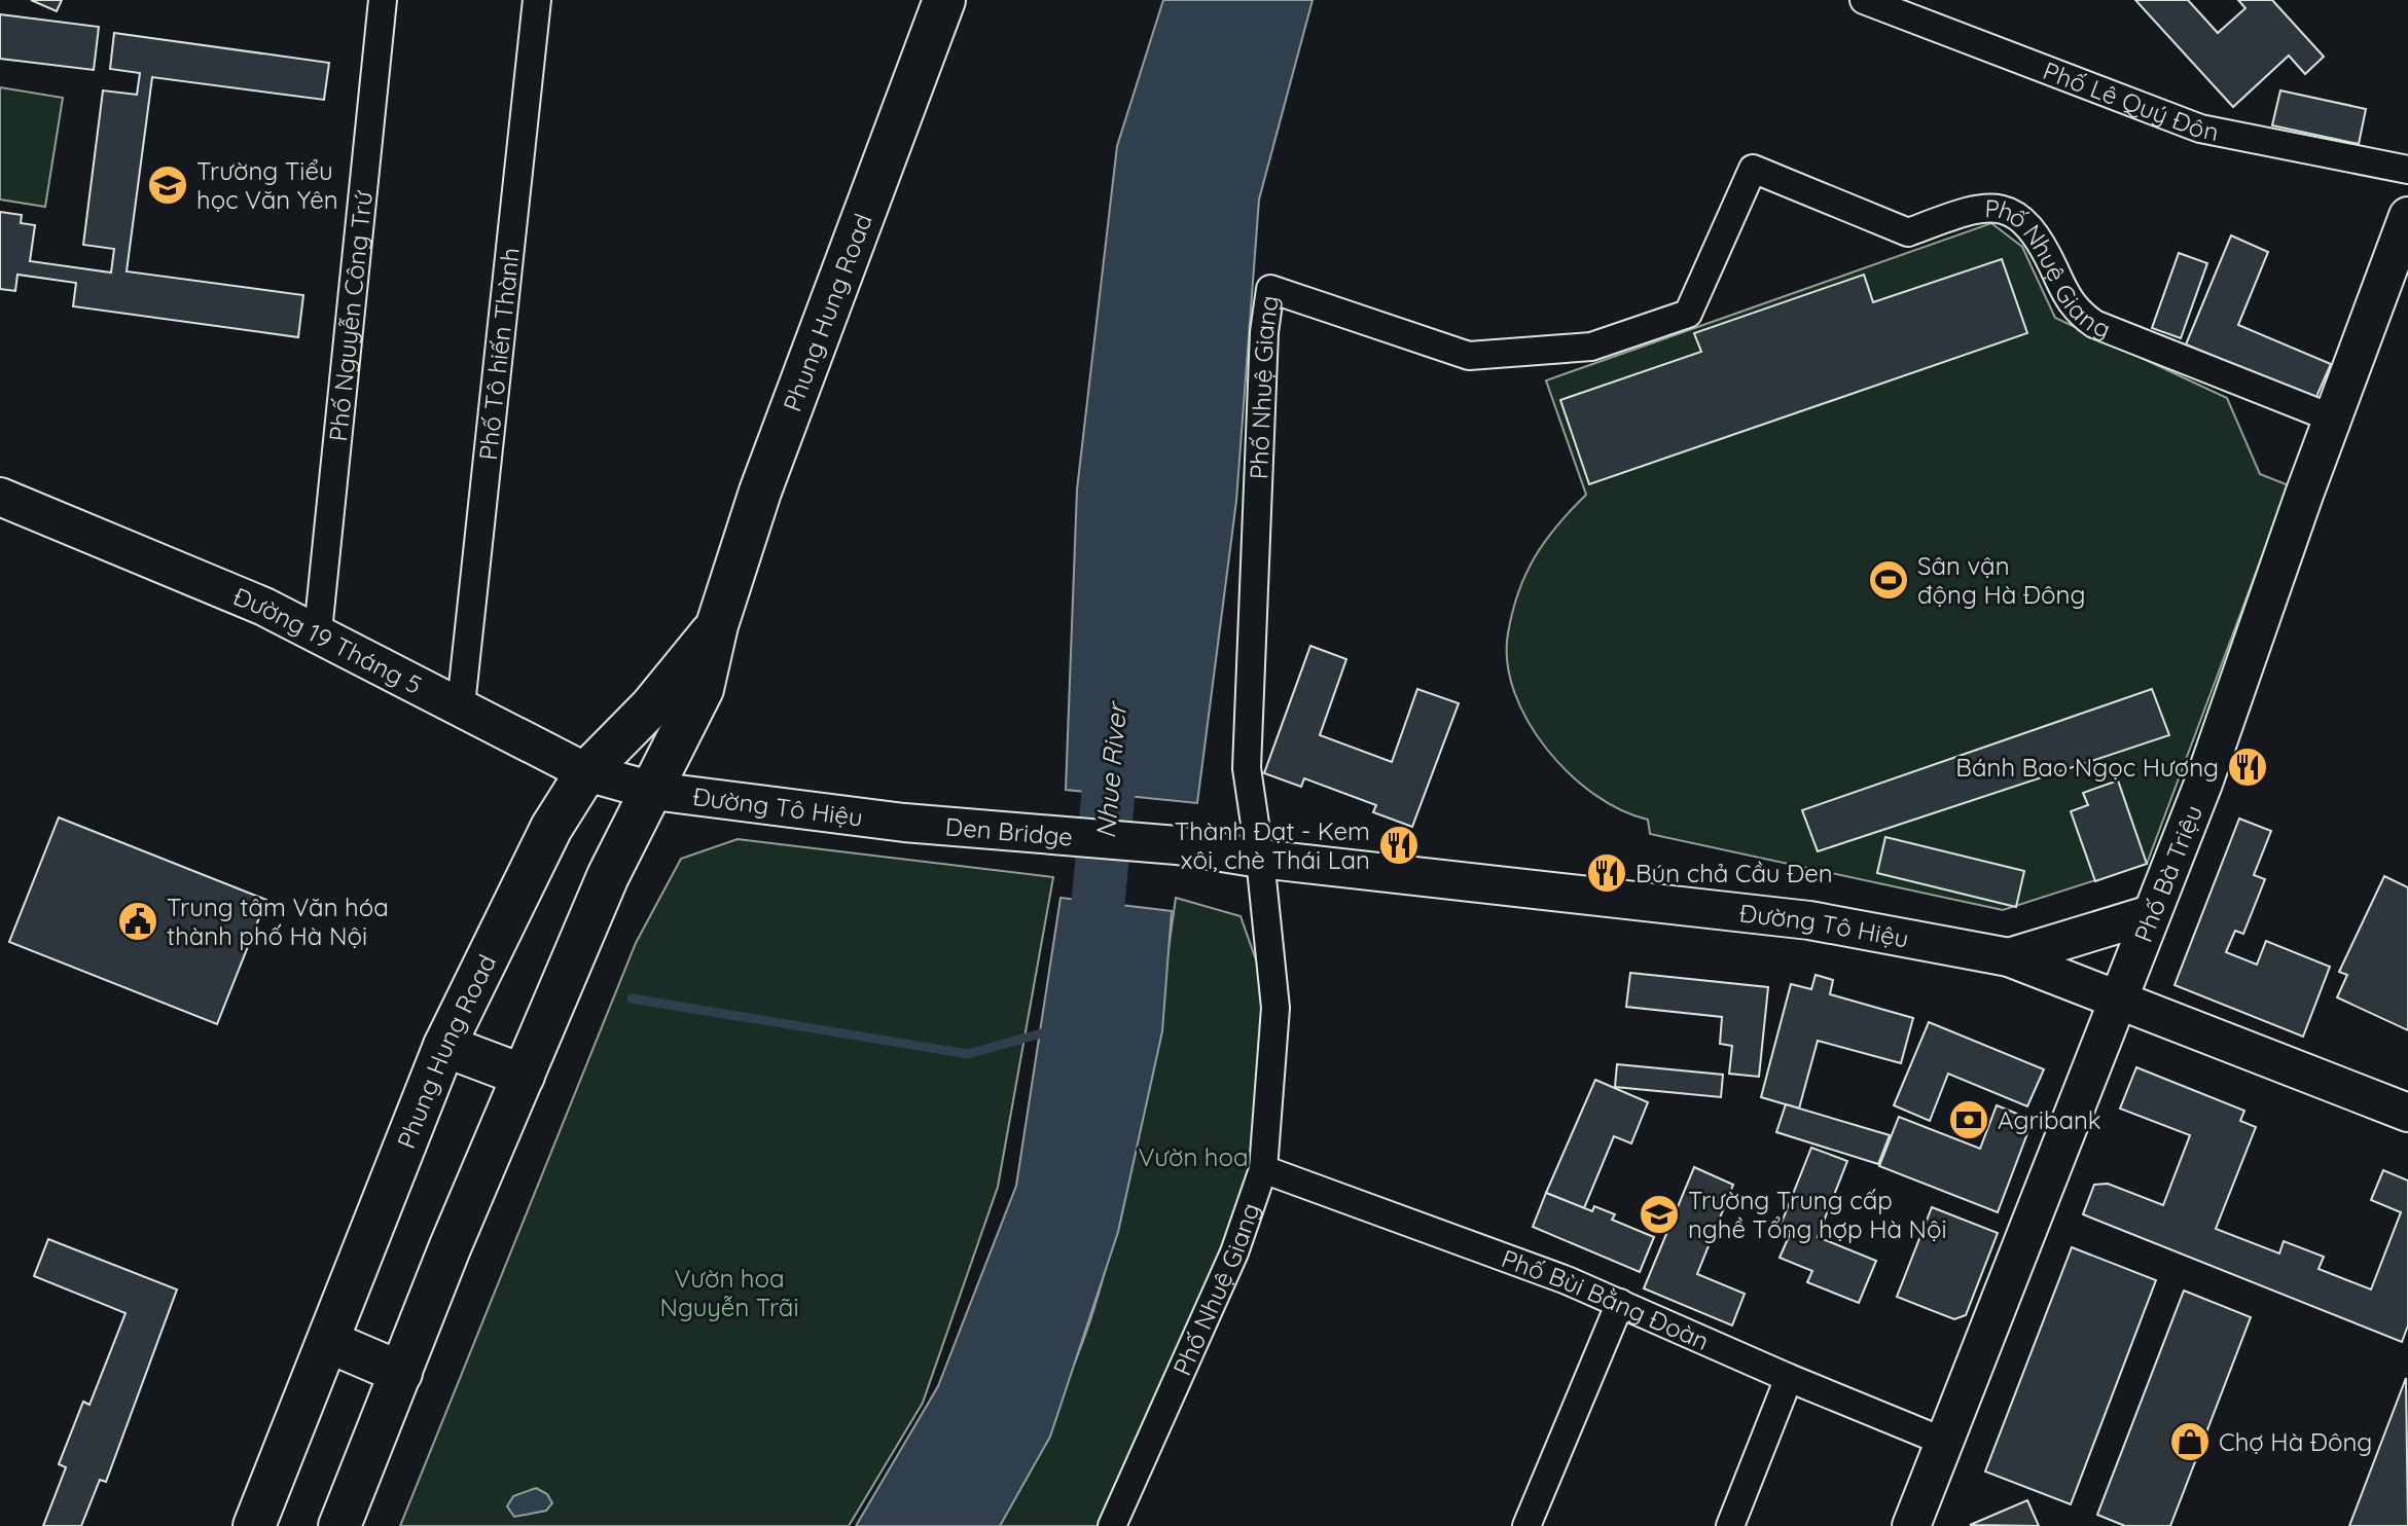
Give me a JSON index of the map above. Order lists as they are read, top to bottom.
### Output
{
  "streets": {
    "main road": ["Phung Hung Road"],
    "street": [
      "Phố Lê Quý Đôn",
      "Phố Nhuệ Giang",
      "Phố Nguyễn Công Trứ",
      "Phố Tô hiến Thành",
      "Đường 19 Tháng 5",
      "Đường Tô Hiệu",
      "Den Bridge",
      "Phố Bà Triệu",
      "Phố Bùi Bằng Đoàn"
    ]
  },
  "crossings": [
    ["Phố Nhuệ Giang", "Đường Tô Hiệu"],
    ["Phố Nhuệ Giang", "Phố Bà Triệu"],
    ["Phố Nhuệ Giang", "Phố Bùi Bằng Đoàn"],
    ["Phung Hung Road", "Đường 19 Tháng 5"],
    ["Phung Hung Road", "Đường Tô Hiệu"],
    ["Phố Nguyễn Công Trứ", "Đường 19 Tháng 5"],
    ["Phố Tô hiến Thành", "Đường 19 Tháng 5"],
    ["Đường 19 Tháng 5", "Đường Tô Hiệu"],
    ["Đường Tô Hiệu", "Den Bridge"],
    ["Đường Tô Hiệu", "Phố Bà Triệu"],
    ["Phố Bà Triệu", "Phố Bùi Bằng Đoàn"]
  ],
  "water": ["Nhue River"],
  "parks": ["Vườn hoa", "Vườn hoa Nguyễn Trãi"],
  "places": {
    "school or university": ["Trường Tiểu học Văn Yên", "Trường Trung cấp nghề Tổng hợp Hà Nội"],
    "sports": ["Sân vận động Hà Đông"],
    "restaurant": ["Bánh Bao Ngọc Hương", "Thành Đạt - Kem xôi, chè Thái Lan", "Bún chả Cầu Đen"],
    "public building": ["Trung tâm Văn hóa thành phố Hà Nội"],
    "bank": ["Agribank"],
    "shop": ["Chợ Hà Đông"]
  }
}
